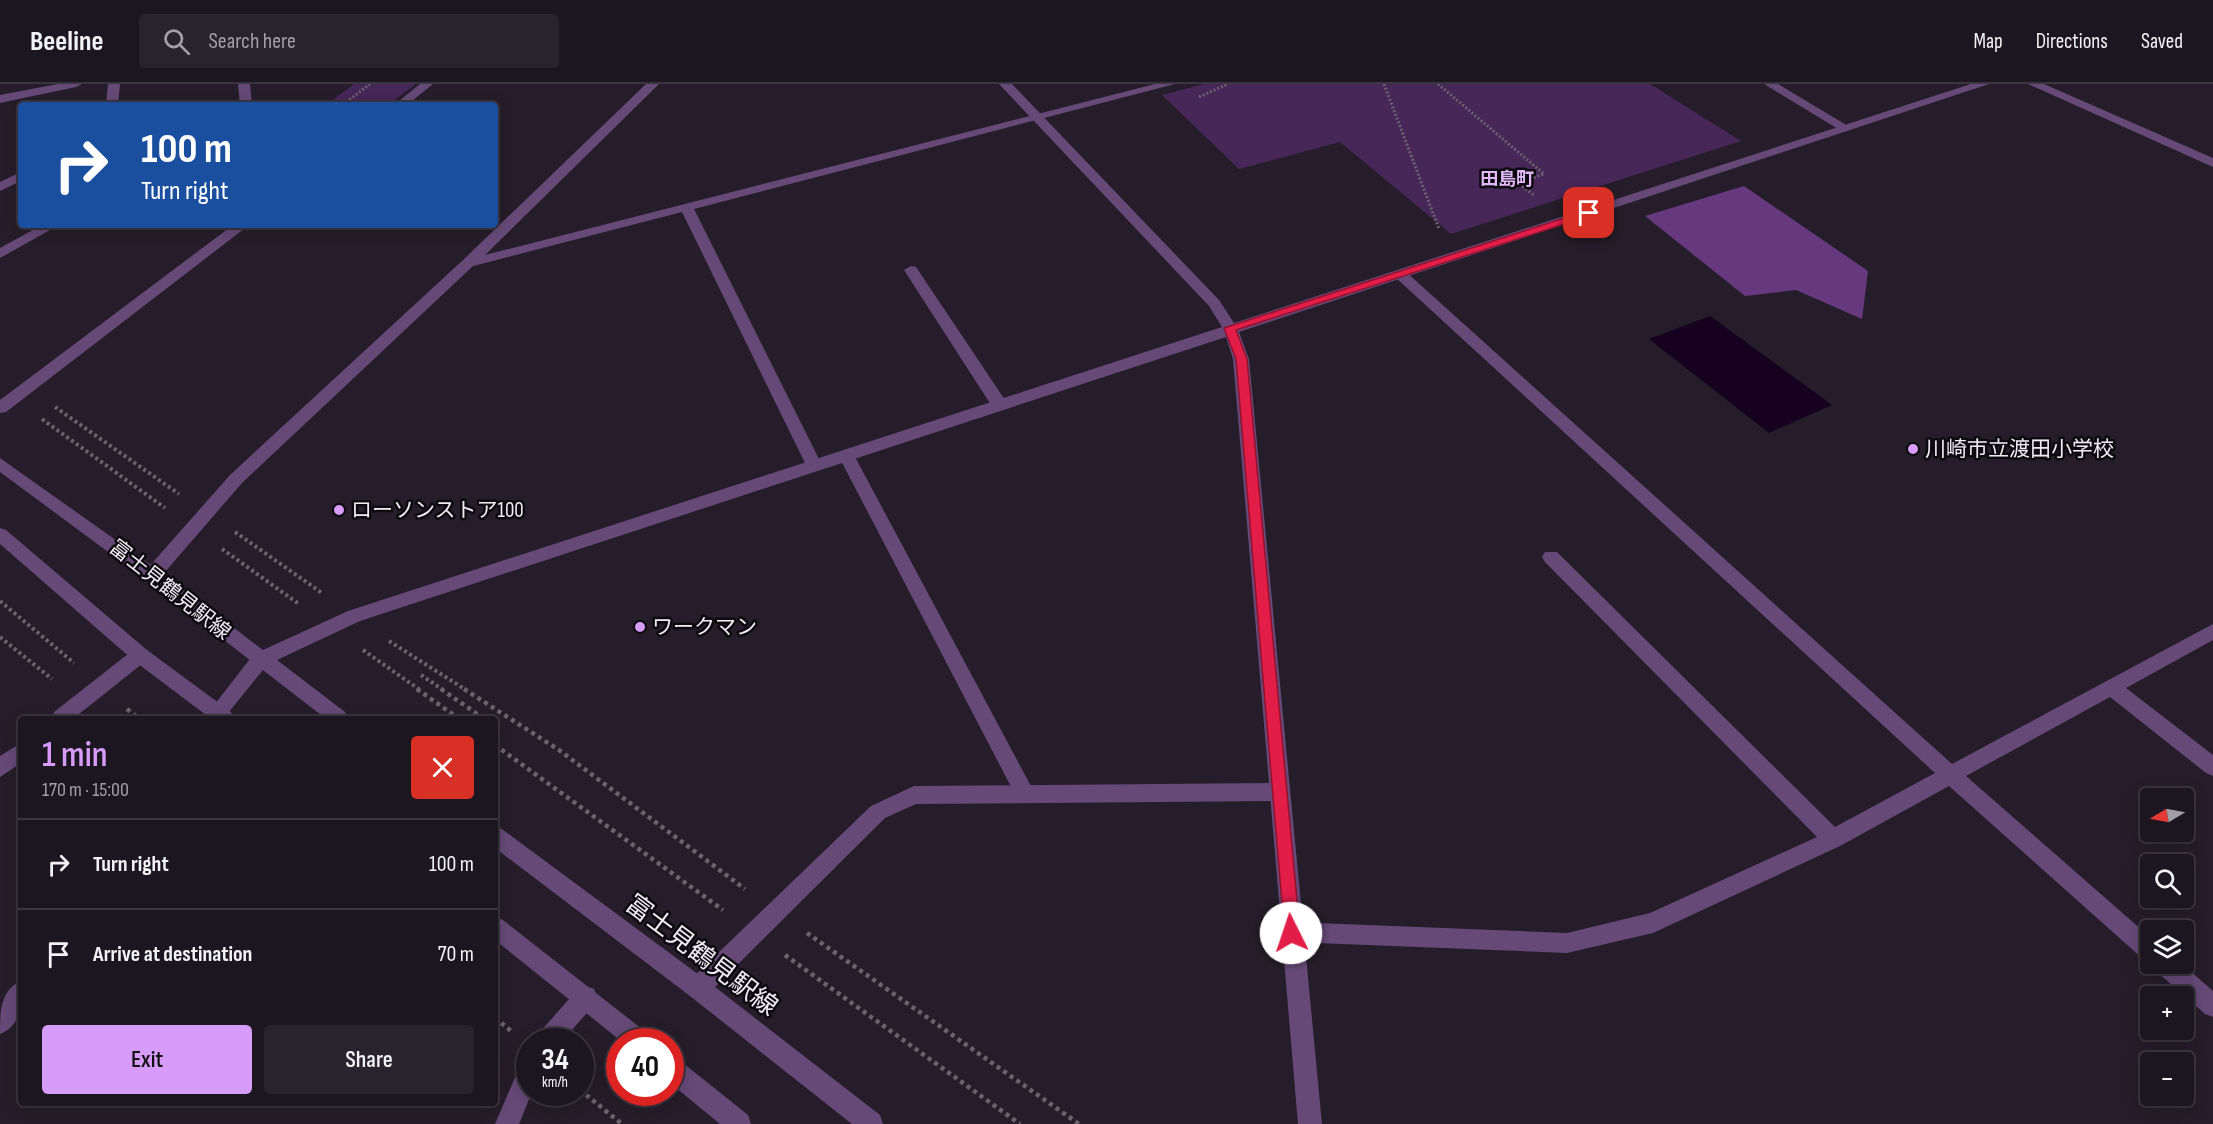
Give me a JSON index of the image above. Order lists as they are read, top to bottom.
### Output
{
  "streets": {
    "street": ["富士見鶴見駅線"]
  },
  "districts": ["田島町"],
  "places": ["川崎市立渡田小学校", "ローソンストア100", "ワークマン"],
  "north": "left",
  "page": {
    "header": "Beeline",
    "search": "Search here",
    "nav": ["Map", "Directions", "Saved"],
    "turn": ["100 m", "Turn right"],
    "heading": ["1 min", "170 m · 15:00"],
    "map_buttons": ["+", "−"],
    "list": [
      {
        "name": "Turn right",
        "value": "100 m"
      },
      {
        "name": "Arrive at destination",
        "value": "70 m"
      }
    ],
    "buttons": ["Exit", "Share"],
    "speed": "34 km/h",
    "limit": "40"
  }
}
